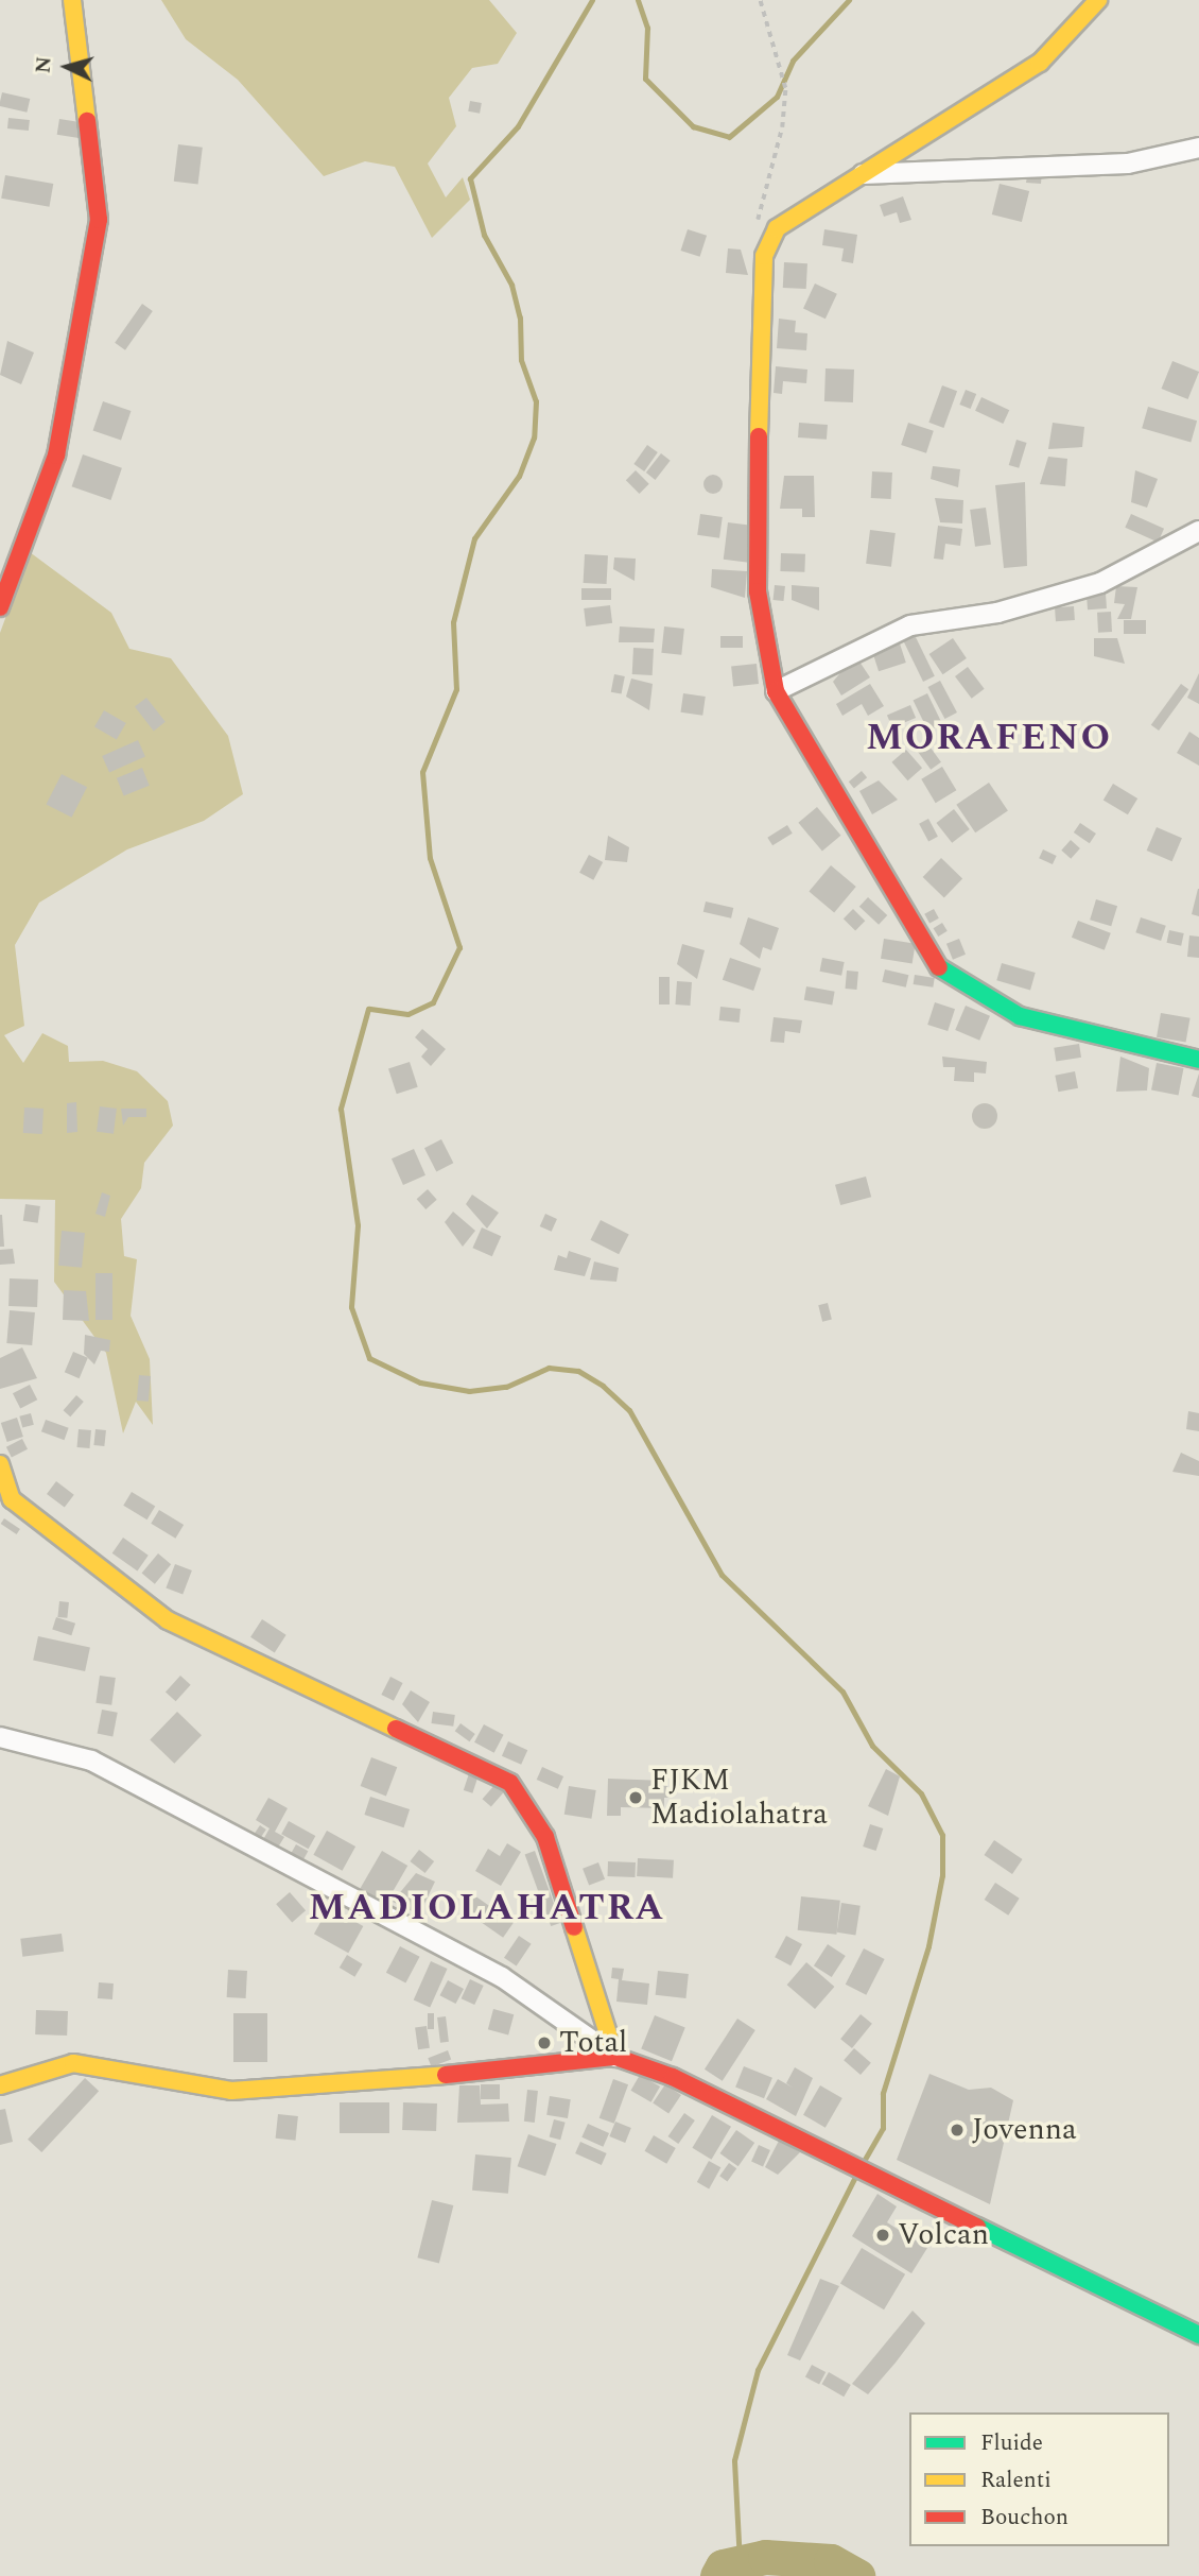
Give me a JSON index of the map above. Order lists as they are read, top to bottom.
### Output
{
  "districts": ["MORAFENO", "MADIOLAHATRA"],
  "places": [
    "FJKM Madiolahatra",
    "Total",
    "Jovenna",
    "Volcan"
  ],
  "legend": ["Fluide", "Ralenti", "Bouchon"],
  "north": "left"
}
